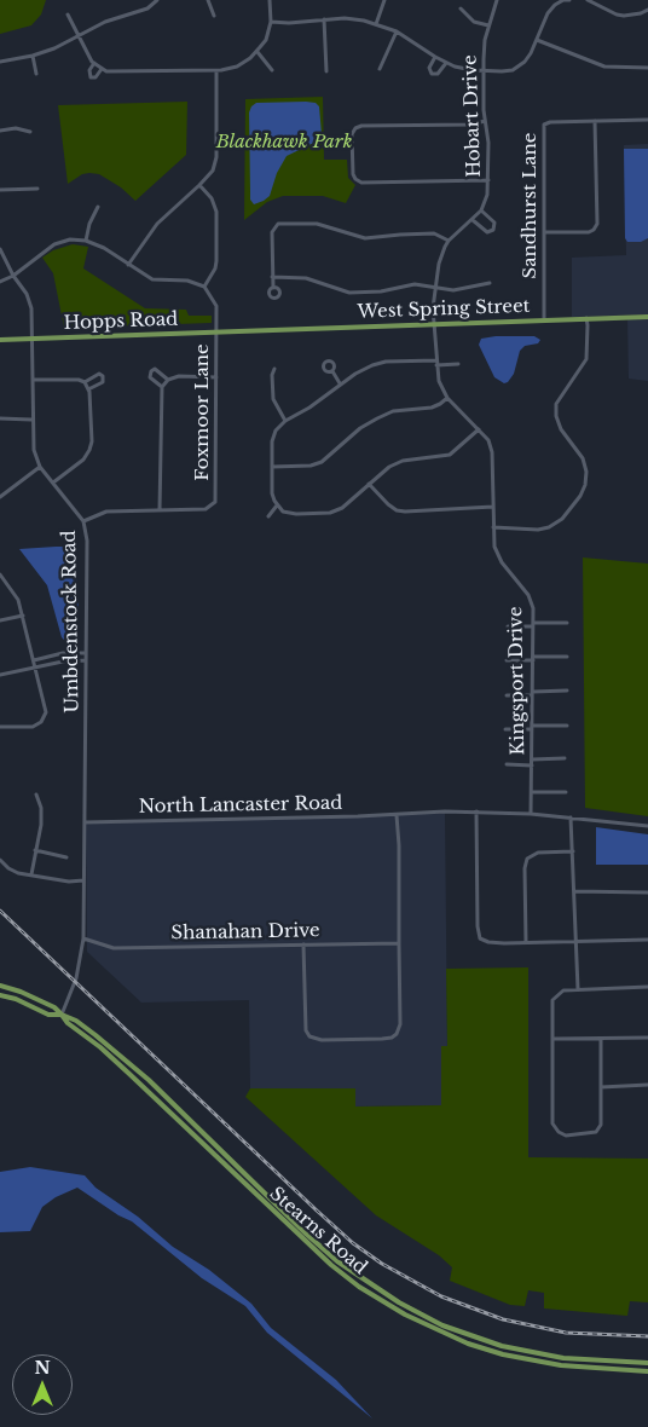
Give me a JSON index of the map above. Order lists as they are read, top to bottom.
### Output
{
  "streets": {
    "main road": ["West Spring Street", "Hopps Road", "Stearns Road"],
    "street": [
      "Hobart Drive",
      "Sandhurst Lane",
      "Foxmoor Lane",
      "Umbdenstock Road",
      "Kingsport Drive",
      "North Lancaster Road",
      "Shanahan Drive"
    ]
  },
  "crossings": [
    ["Hobart Drive", "West Spring Street"],
    ["Hobart Drive", "Kingsport Drive"],
    ["Sandhurst Lane", "West Spring Street"],
    ["West Spring Street", "Hopps Road"],
    ["West Spring Street", "Kingsport Drive"],
    ["Hopps Road", "Foxmoor Lane"],
    ["Hopps Road", "Umbdenstock Road"],
    ["Foxmoor Lane", "Umbdenstock Road"],
    ["Umbdenstock Road", "North Lancaster Road"],
    ["Umbdenstock Road", "Shanahan Drive"],
    ["Umbdenstock Road", "Stearns Road"],
    ["Kingsport Drive", "North Lancaster Road"]
  ],
  "parks": ["Blackhawk Park"],
  "north": "top"
}
